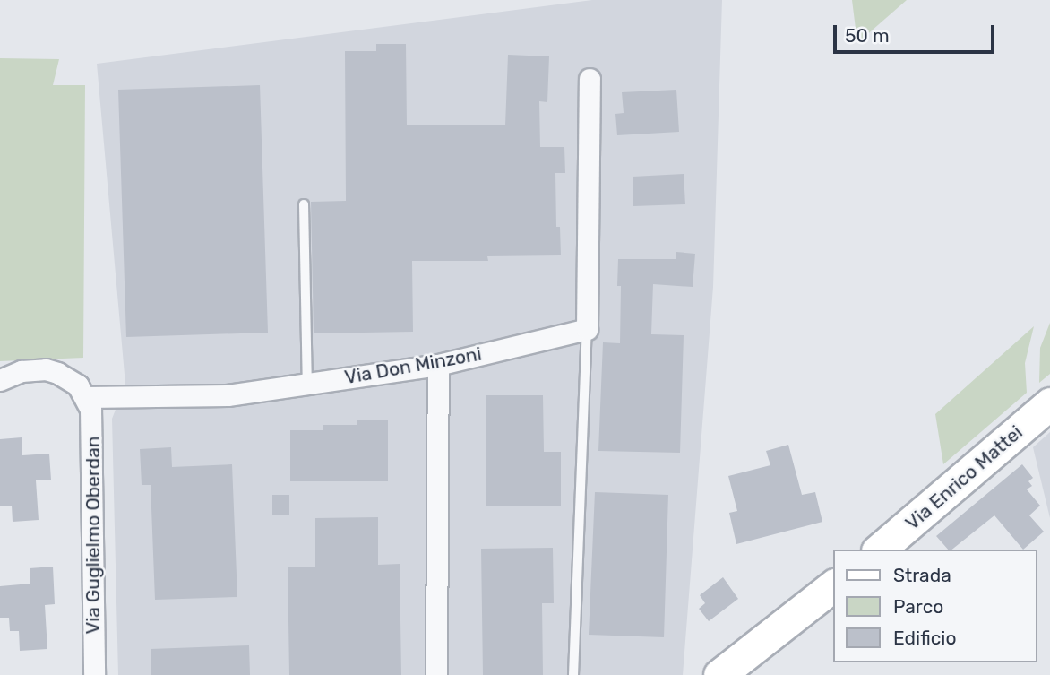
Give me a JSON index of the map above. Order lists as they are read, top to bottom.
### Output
{
  "streets": {
    "main road": ["Via Enrico Mattei"],
    "street": ["Via Don Minzoni", "Via Guglielmo Oberdan"]
  },
  "crossings": [
    ["Via Don Minzoni", "Via Guglielmo Oberdan"]
  ],
  "legend": ["Strada", "Parco", "Edificio"],
  "scale_bar": "50 m"
}
